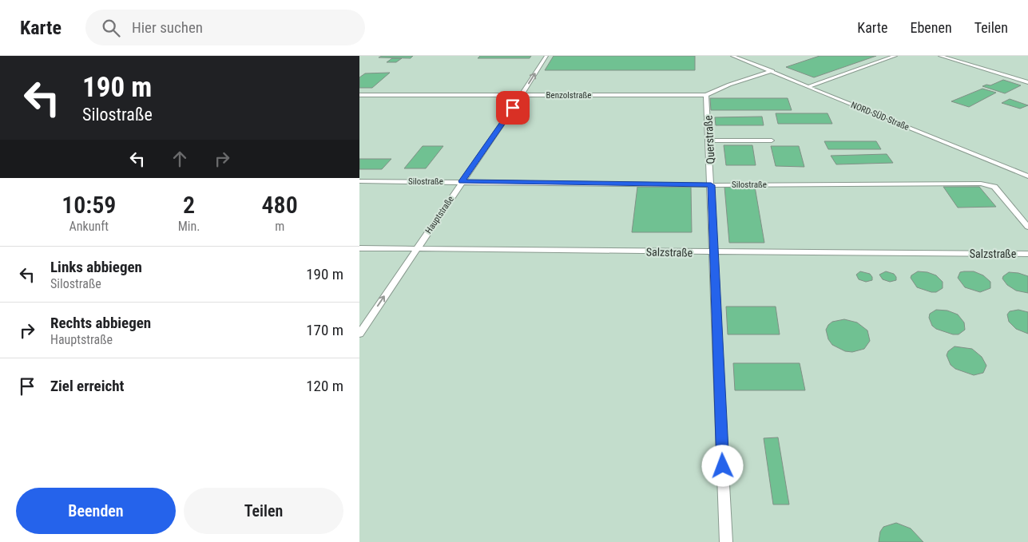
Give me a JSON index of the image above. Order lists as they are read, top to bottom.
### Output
{
  "streets": {
    "lane": [
      "Benzolstraße",
      "NORD-SÜD-Straße",
      "Querstraße",
      "Silostraße",
      "Hauptstraße",
      "Salzstraße"
    ]
  },
  "crossings": [
    ["Benzolstraße", "Querstraße"],
    ["Benzolstraße", "Hauptstraße"],
    ["Querstraße", "Silostraße"],
    ["Querstraße", "Salzstraße"],
    ["Silostraße", "Hauptstraße"],
    ["Hauptstraße", "Salzstraße"]
  ],
  "one_way": ["Hauptstraße"],
  "page": {
    "header": "Karte",
    "search": "Hier suchen",
    "nav": ["Karte", "Ebenen", "Teilen"],
    "turn": ["190 m", "Silostraße"],
    "eta": [
      "10:59",
      "Ankunft",
      "2",
      "Min.",
      "480",
      "m"
    ],
    "list": [
      {
        "name": "Links abbiegen",
        "note": "Silostraße",
        "value": "190 m"
      },
      {
        "name": "Rechts abbiegen",
        "note": "Hauptstraße",
        "value": "170 m"
      },
      {
        "name": "Ziel erreicht",
        "value": "120 m"
      }
    ],
    "buttons": ["Beenden", "Teilen"]
  }
}
